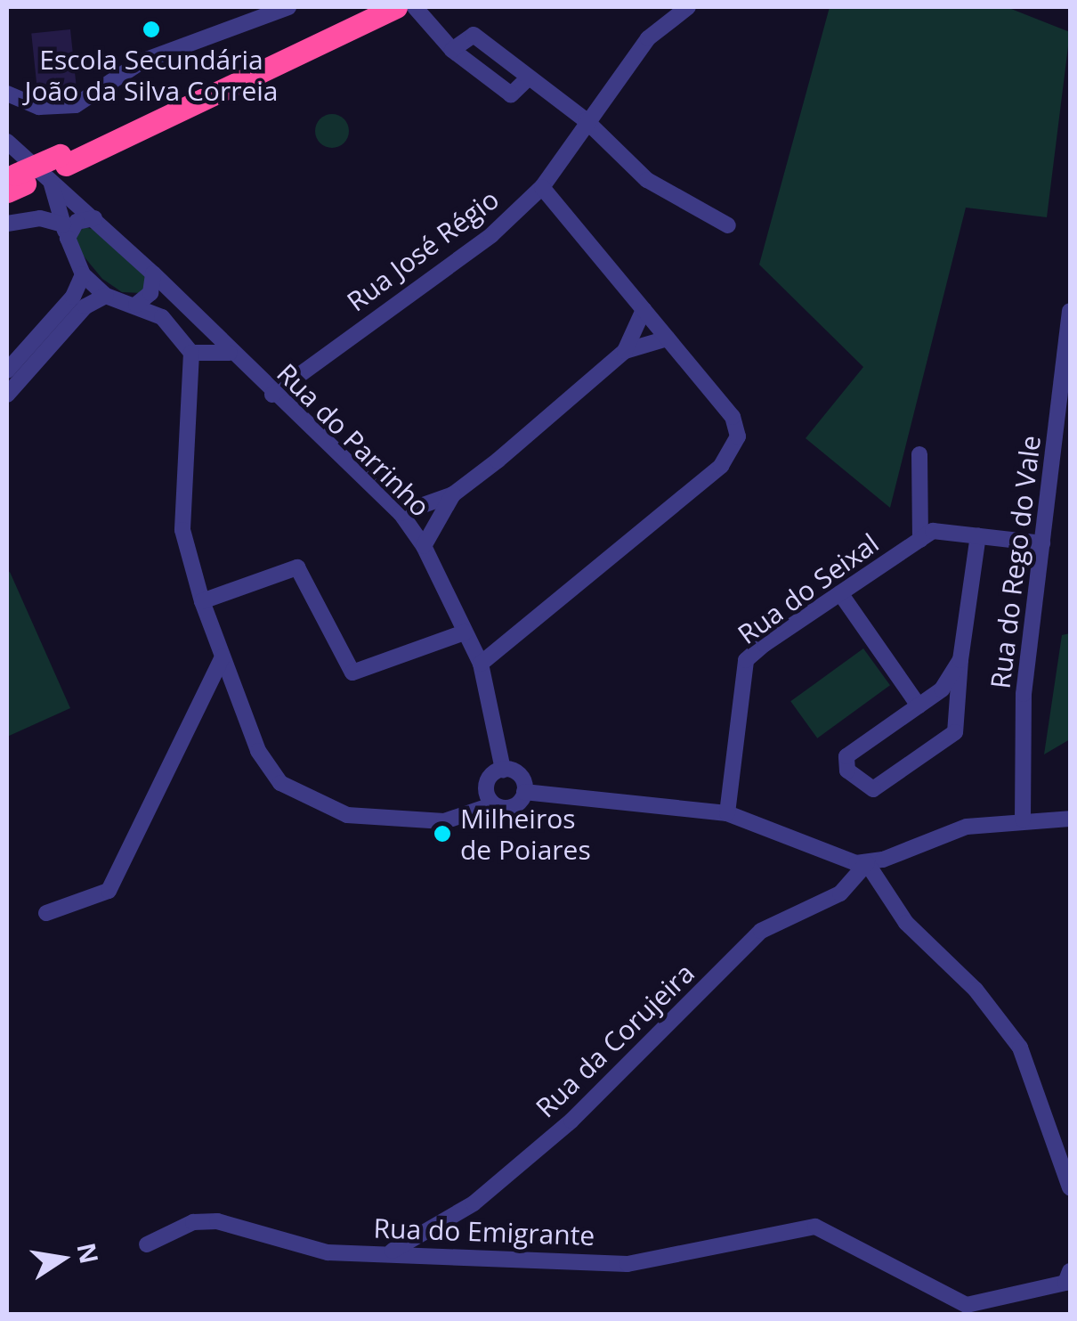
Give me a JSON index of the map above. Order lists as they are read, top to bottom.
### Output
{
  "streets": {
    "street": [
      "Rua José Régio",
      "Rua do Parrinho",
      "Rua do Rego do Vale",
      "Rua do Seixal",
      "Rua da Corujeira",
      "Rua do Emigrante"
    ]
  },
  "crossings": [
    ["Rua José Régio", "Rua do Parrinho"],
    ["Rua do Rego do Vale", "Rua do Seixal"],
    ["Rua da Corujeira", "Rua do Emigrante"]
  ],
  "places": ["Escola Secundária João da Silva Correia", "Milheiros de Poiares"],
  "north": "right"
}
